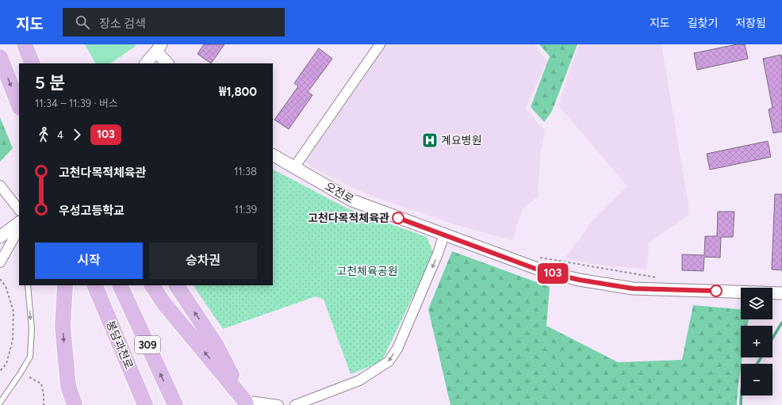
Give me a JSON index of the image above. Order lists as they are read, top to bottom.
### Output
{
  "streets": {
    "highway": ["봉담과천로", "309"],
    "street": ["오전로"]
  },
  "parks": ["고천체육공원"],
  "places": {
    "hospital": ["계요병원"],
    "other": ["고천다목적체육관"]
  },
  "lines": ["bus line 103"],
  "page": {
    "header": "지도",
    "search": "장소 검색",
    "nav": ["지도", "길찾기", "저장됨"],
    "on_map": "103",
    "heading": ["5 분", "11:34 – 11:39 · 버스", "₩1,800"],
    "legs": ["4", "103"],
    "list": [
      {
        "name": "고천다목적체육관",
        "value": "11:38"
      },
      {
        "name": "우성고등학교",
        "value": "11:39"
      }
    ],
    "buttons": ["시작", "승차권"],
    "map_buttons": ["+", "−"]
  }
}
